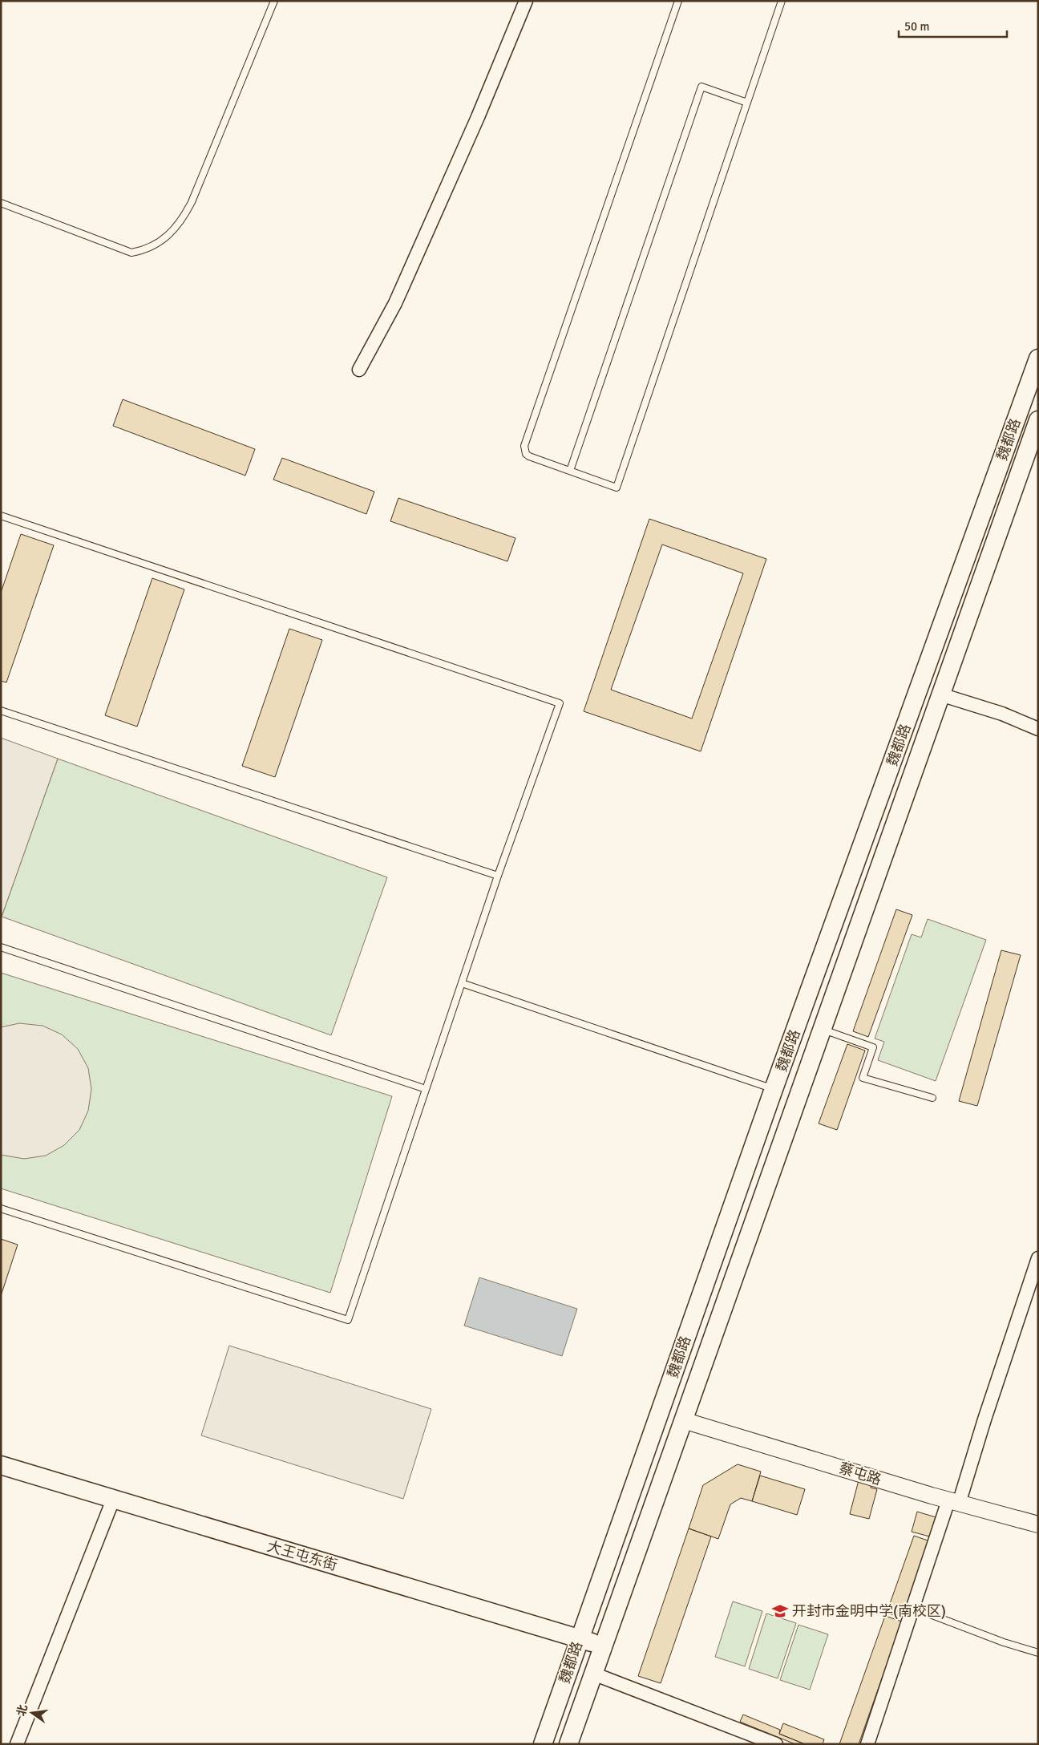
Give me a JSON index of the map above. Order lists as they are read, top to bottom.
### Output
{
  "streets": {
    "main road": ["魏都路", "大王屯东街"],
    "street": ["蔡屯路"]
  },
  "crossings": [
    ["魏都路", "蔡屯路"],
    ["魏都路", "大王屯东街"]
  ],
  "places": {
    "school or university": ["开封市金明中学(南校区)"]
  },
  "scale_bar": "50 m",
  "north": "left"
}
